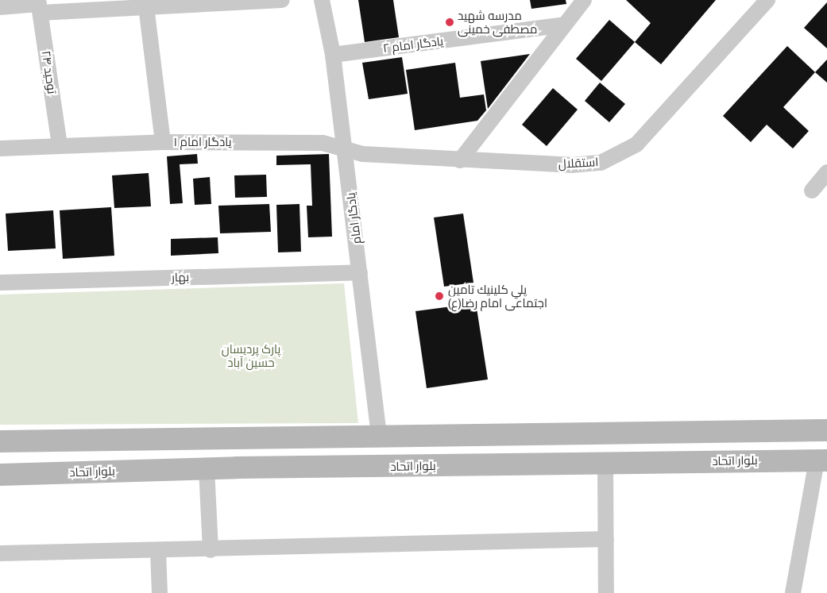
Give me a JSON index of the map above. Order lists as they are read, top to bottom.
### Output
{
  "streets": {
    "street": [
      "یادگار امام ۲",
      "توحید ۲۴",
      "یادگار امام ۱",
      "استقلال",
      "یادگار امام",
      "بهار",
      "بلوار اتحاد"
    ]
  },
  "crossings": [
    ["یادگار امام ۲", "یادگار امام"],
    ["توحید ۲۴", "یادگار امام ۱"],
    ["یادگار امام ۱", "استقلال"],
    ["یادگار امام ۱", "یادگار امام"],
    ["استقلال", "یادگار امام"],
    ["یادگار امام", "بهار"]
  ],
  "parks": ["پارک پردیسان حسین آباد"],
  "places": ["مدرسه شهید مصطفی خمینی", "پلي كلينيك تامین اجتماعی امام رضا(ع)"]
}
